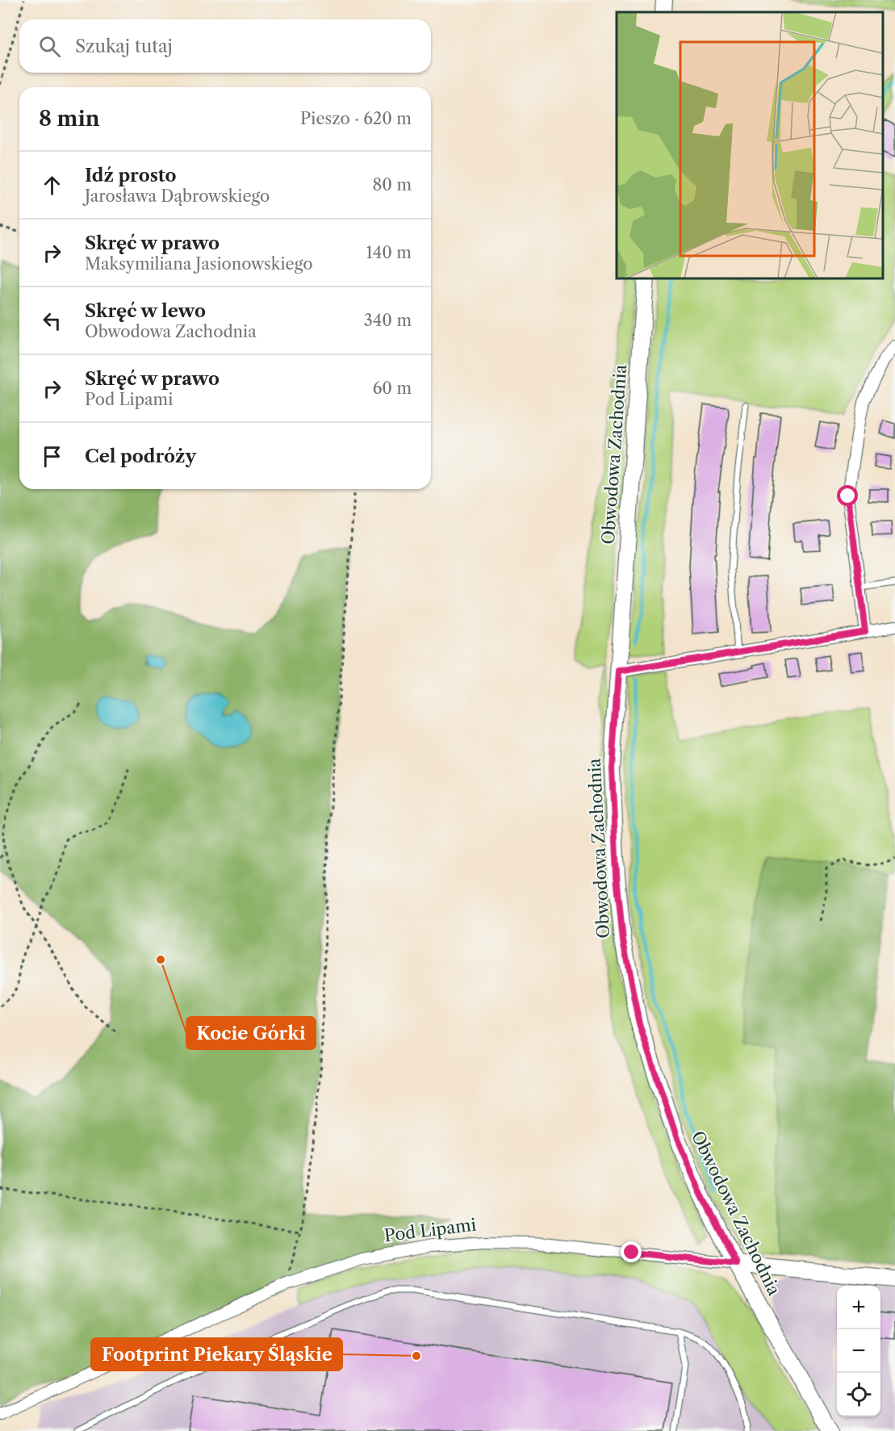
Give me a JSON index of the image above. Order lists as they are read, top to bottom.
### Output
{
  "streets": {
    "main road": ["Obwodowa Zachodnia", "Pod Lipami"]
  },
  "crossings": [
    ["Obwodowa Zachodnia", "Pod Lipami"]
  ],
  "places": ["Kocie Górki", "Footprint Piekary Śląskie"],
  "page": {
    "search": "Szukaj tutaj",
    "heading": ["8 min", "Pieszo · 620 m"],
    "list": [
      ["Idź prosto", "Jarosława Dąbrowskiego", "80 m"],
      ["Skręć w prawo", "Maksymiliana Jasionowskiego", "140 m"],
      ["Skręć w lewo", "Obwodowa Zachodnia", "340 m"],
      ["Skręć w prawo", "Pod Lipami", "60 m"],
      "Cel podróży"
    ],
    "map_buttons": ["+", "−"]
  }
}
